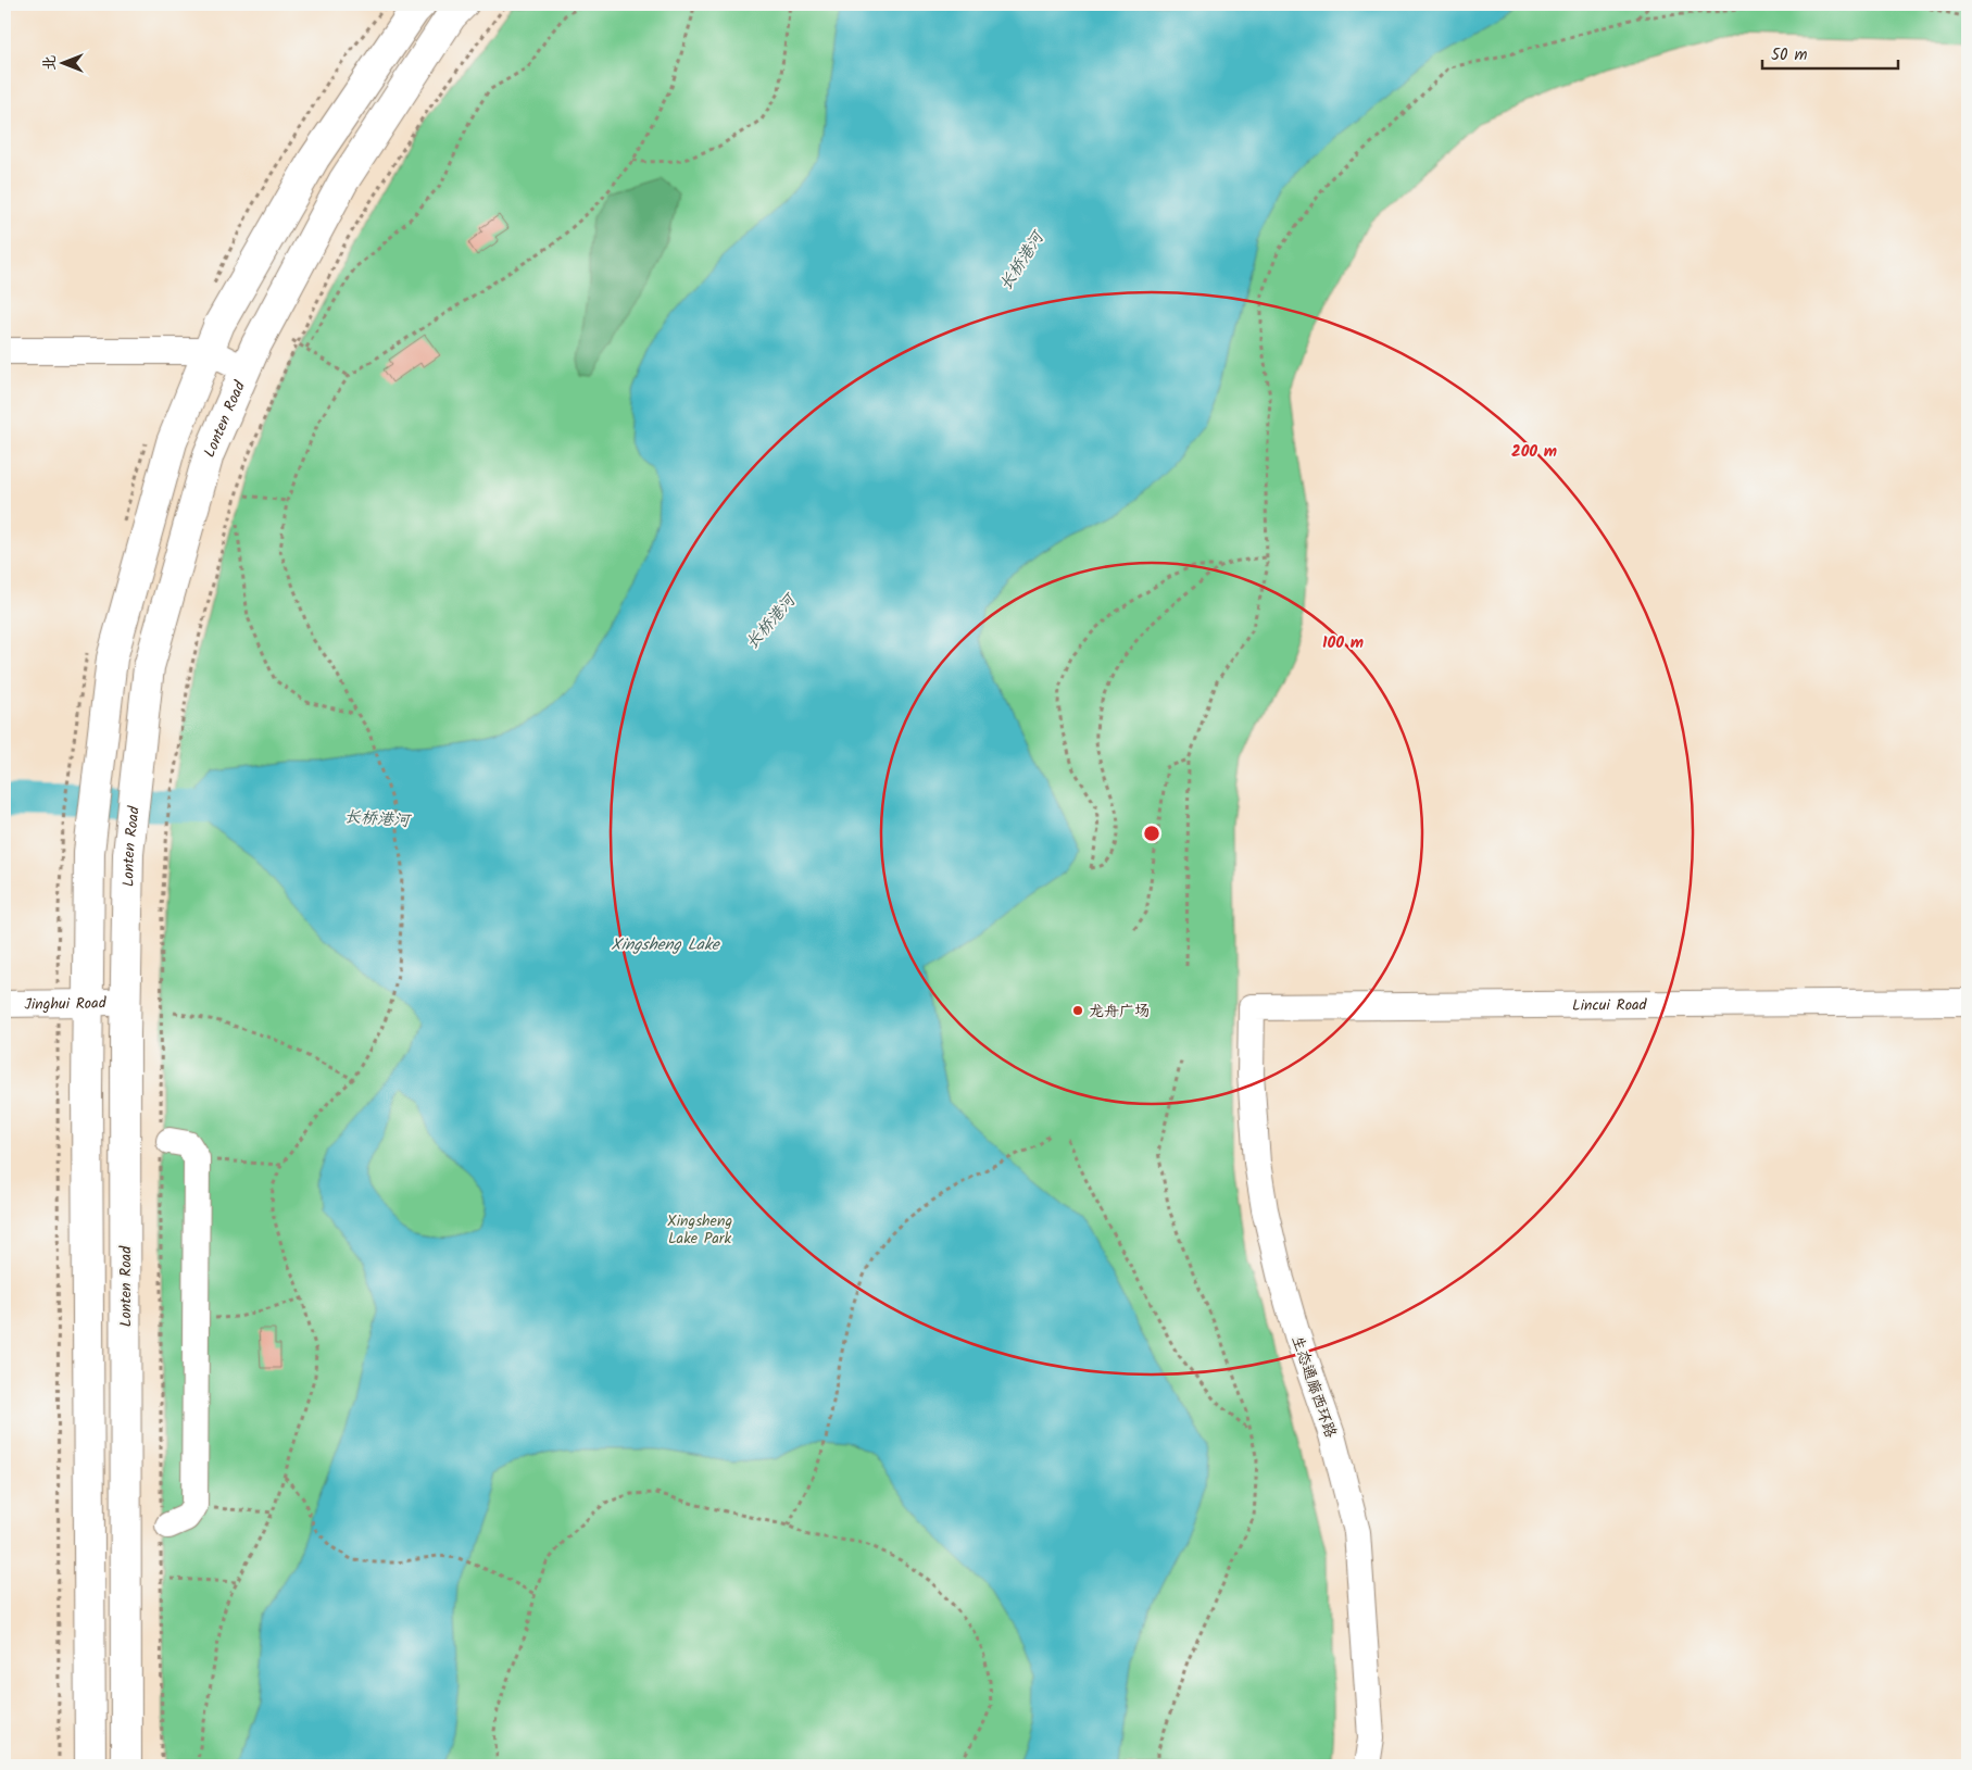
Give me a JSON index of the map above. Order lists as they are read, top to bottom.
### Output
{
  "streets": {
    "main road": ["Lonten Road"],
    "street": ["Jinghui Road", "Lincui Road", "生态通廊西环路"]
  },
  "crossings": [
    ["Lonten Road", "Jinghui Road"],
    ["Lincui Road", "生态通廊西环路"]
  ],
  "water": ["长桥港河", "Xingsheng Lake"],
  "parks": ["Xingsheng Lake Park"],
  "places": ["龙舟广场"],
  "scale_bar": "50 m",
  "north": "left",
  "rings": ["200 m", "100 m"]
}
